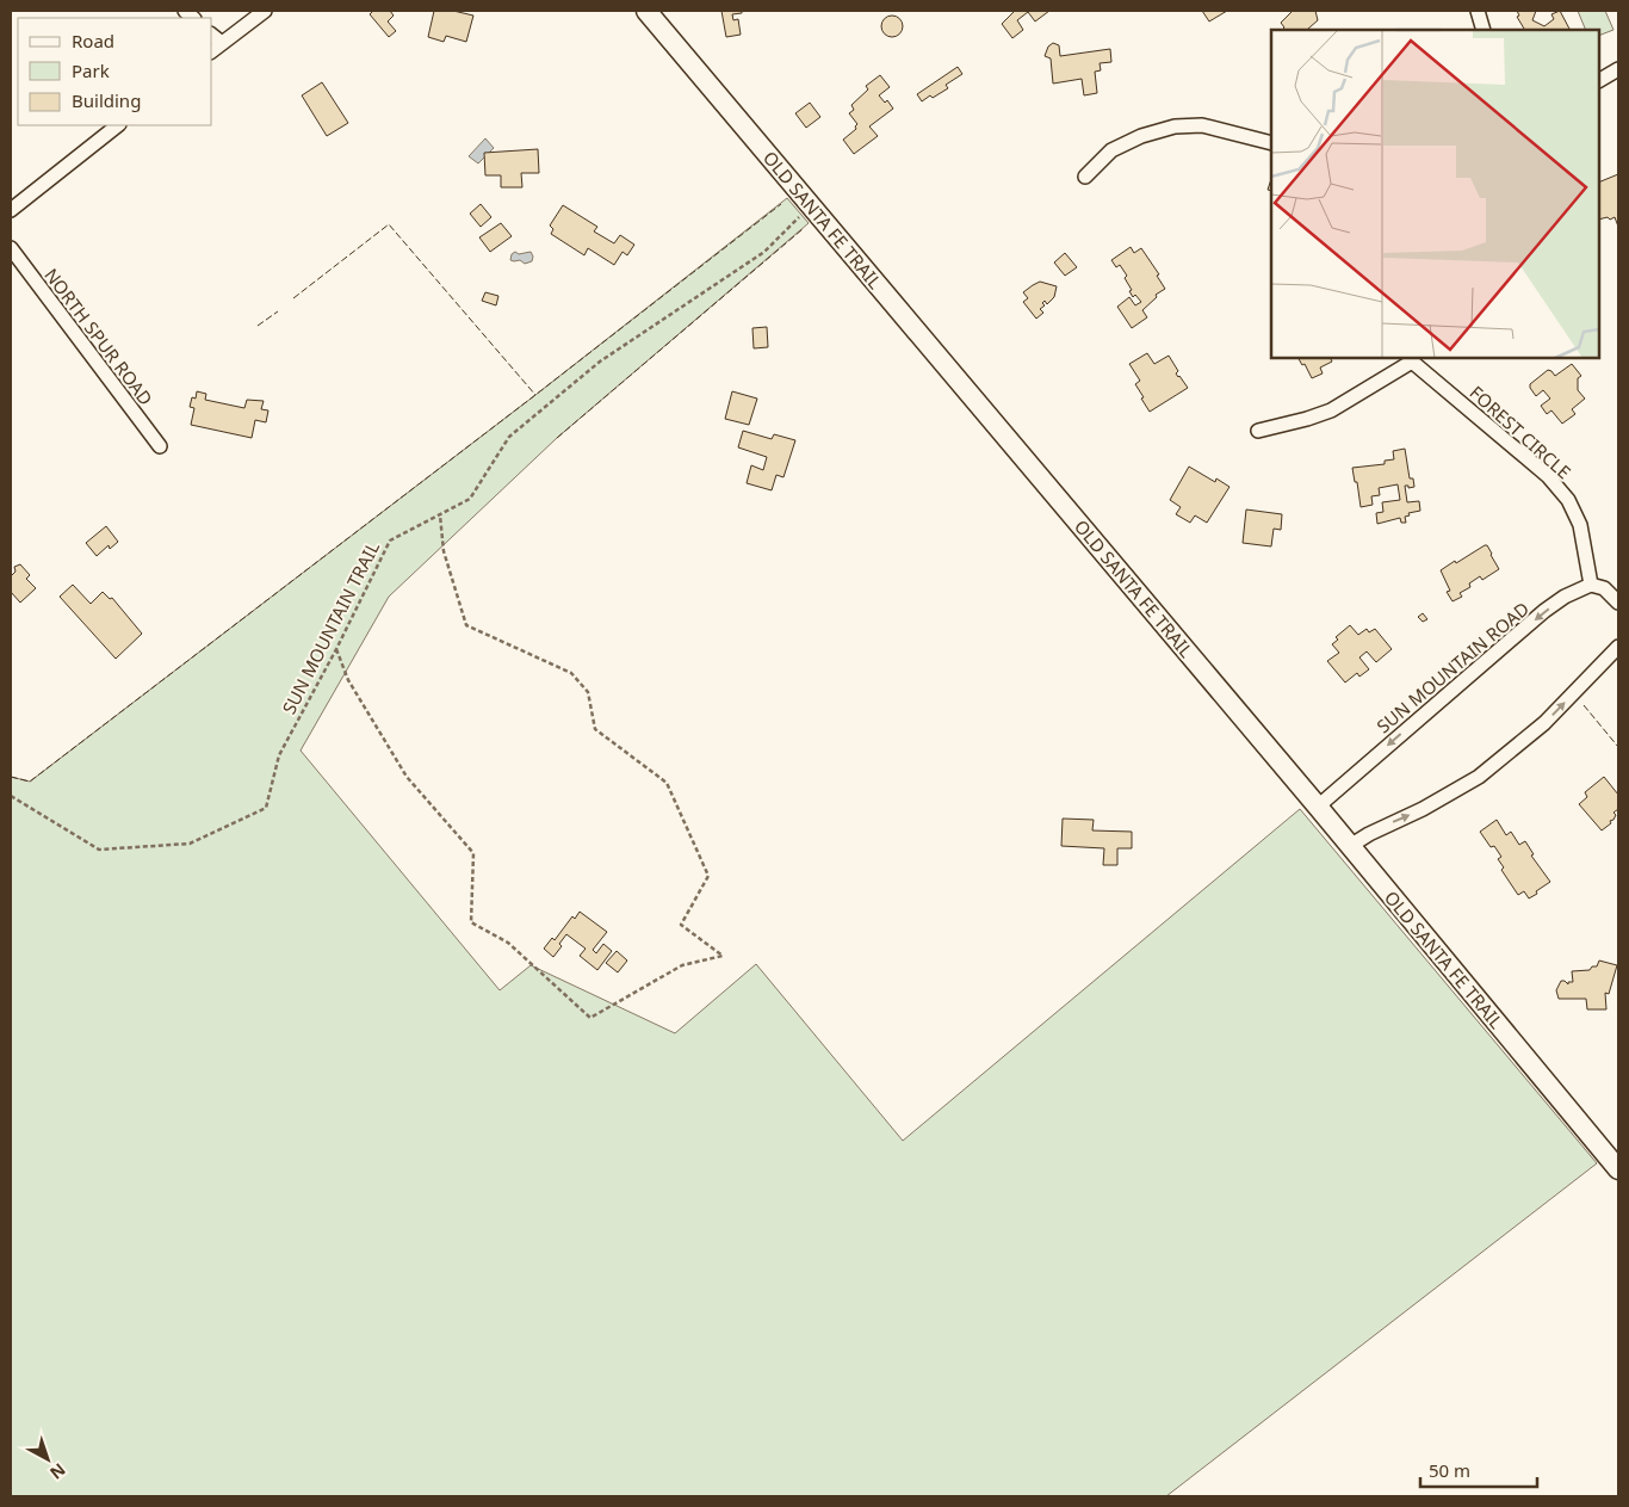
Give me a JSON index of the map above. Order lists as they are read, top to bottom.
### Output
{
  "streets": {
    "street": [
      "OLD SANTA FE TRAIL",
      "NORTH SPUR ROAD",
      "FOREST CIRCLE",
      "SUN MOUNTAIN ROAD"
    ],
    "path": ["SUN MOUNTAIN TRAIL"]
  },
  "crossings": [
    ["OLD SANTA FE TRAIL", "SUN MOUNTAIN TRAIL"],
    ["OLD SANTA FE TRAIL", "SUN MOUNTAIN ROAD"],
    ["FOREST CIRCLE", "SUN MOUNTAIN ROAD"]
  ],
  "legend": ["Road", "Park", "Building"],
  "scale_bar": "50 m",
  "north": "bottom right"
}
